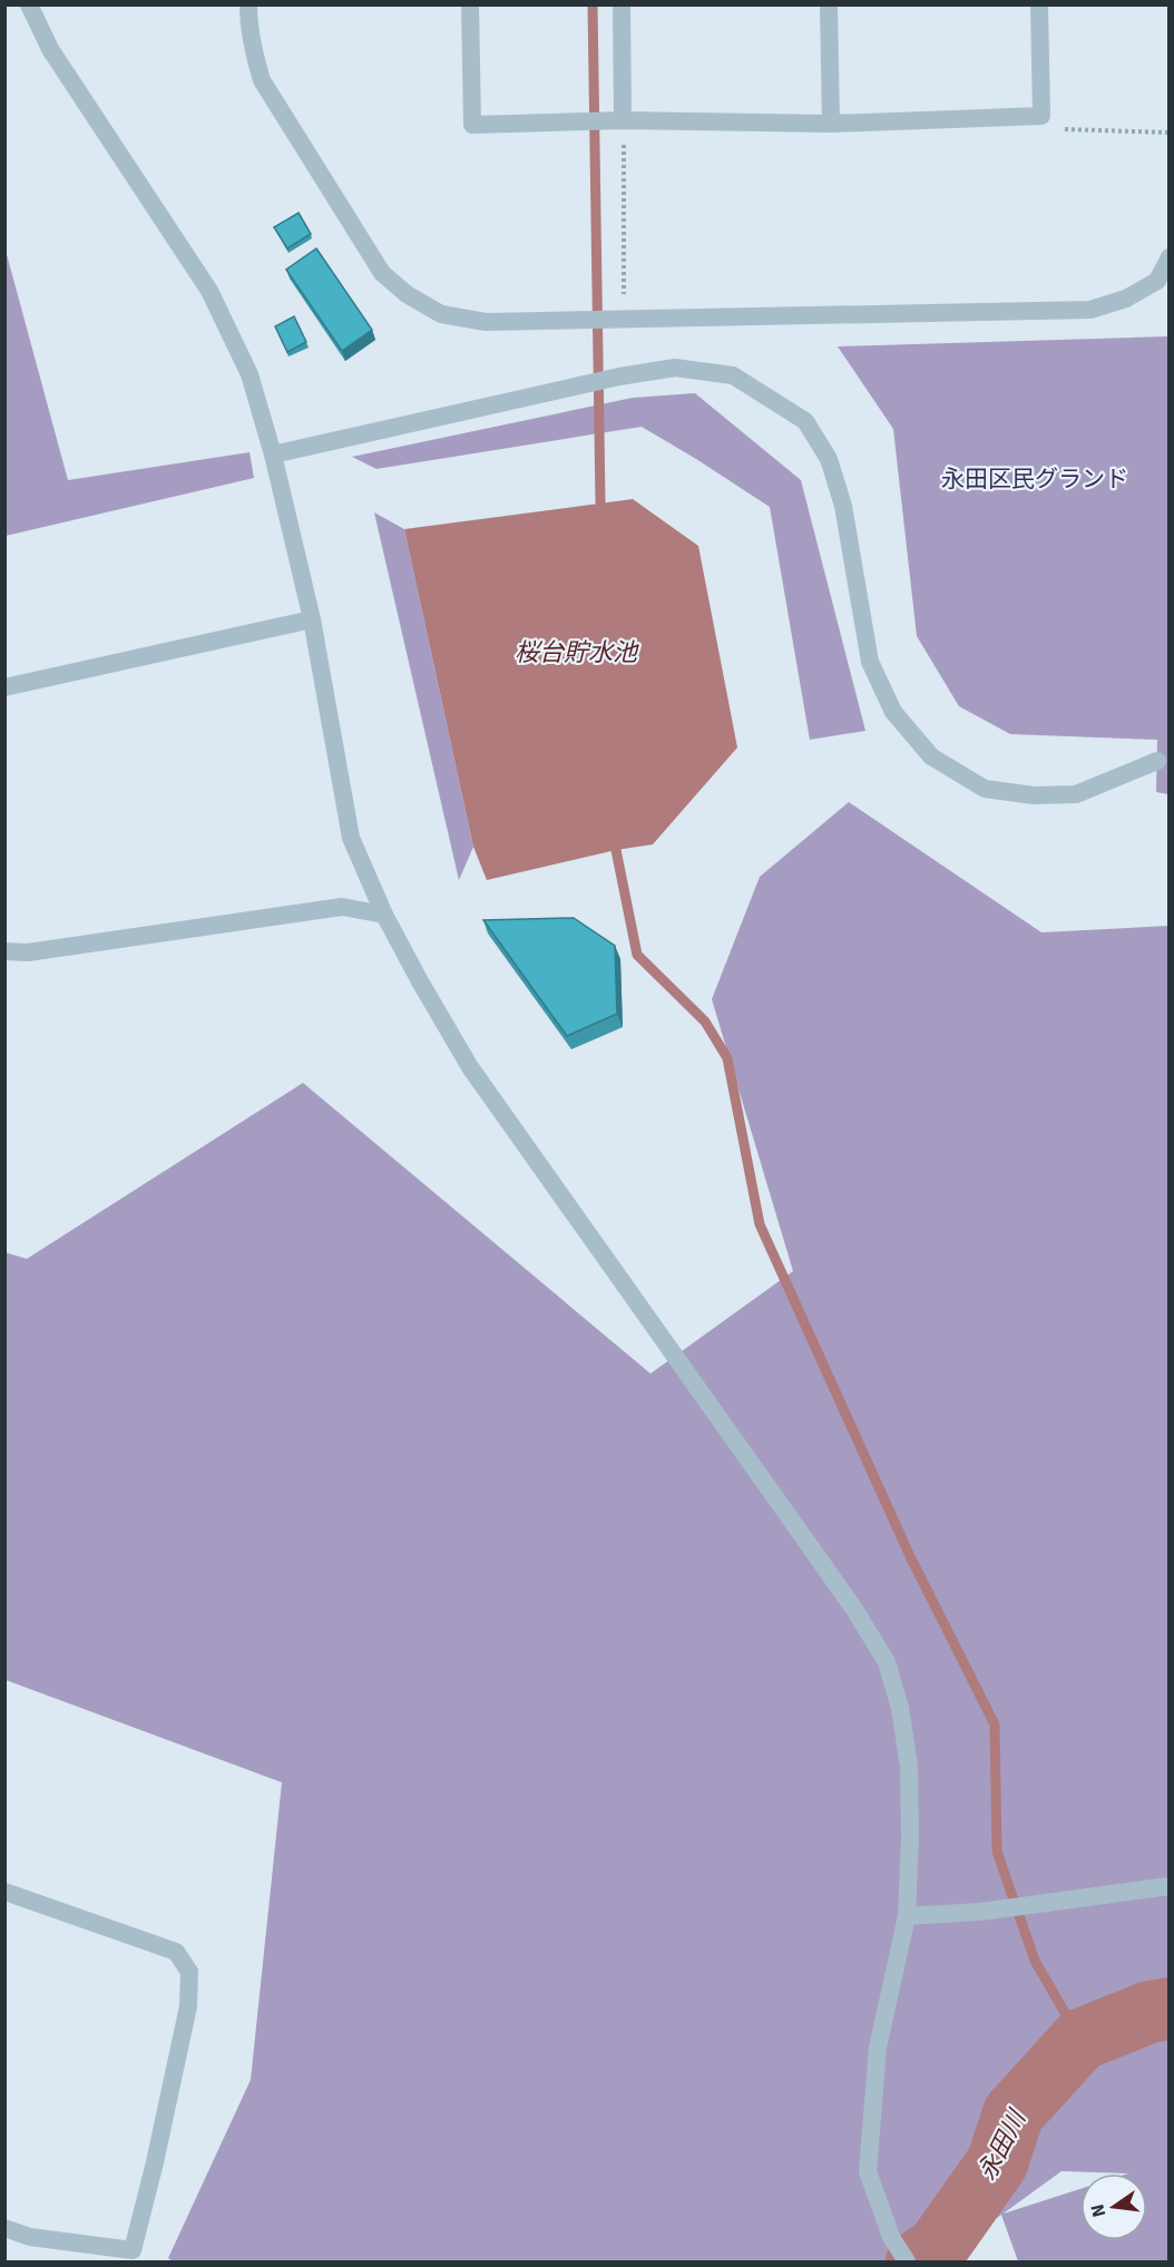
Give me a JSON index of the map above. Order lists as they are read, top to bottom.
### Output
{
  "water": ["桜台貯水池", "永田川"],
  "parks": ["永田区民グランド"],
  "north": "left"
}
